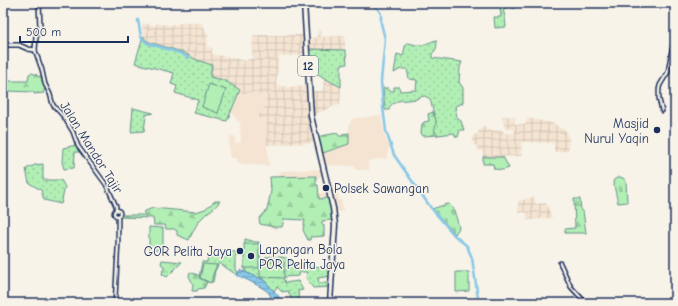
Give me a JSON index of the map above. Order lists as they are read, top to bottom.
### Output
{
  "streets": {
    "highway": ["12"],
    "main road": ["Jalan Mandor Tajir"]
  },
  "places": [
    "Masjid Nurul Yaqin",
    "Polsek Sawangan",
    "GOR Pelita Jaya",
    "Lapangan Bola POR Pelita Jaya"
  ],
  "scale_bar": "500 m"
}
